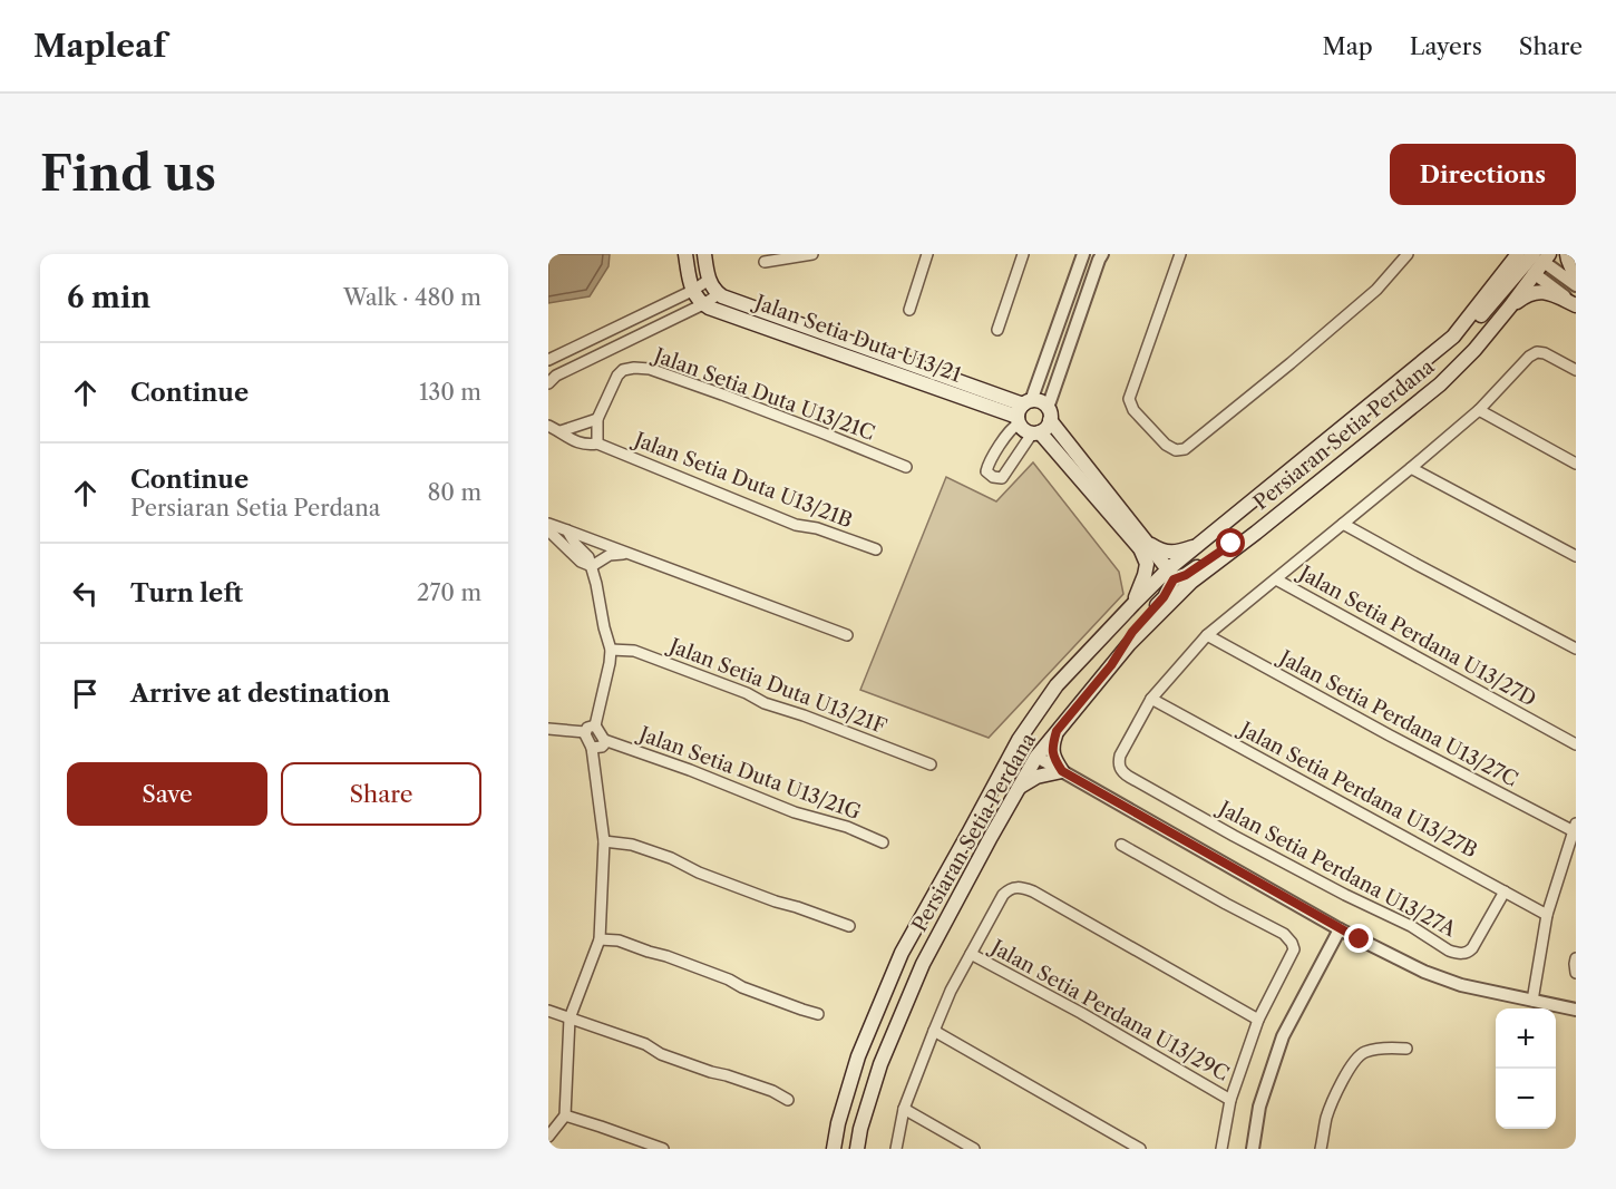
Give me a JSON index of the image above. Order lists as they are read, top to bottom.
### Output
{
  "streets": {
    "main road": ["Jalan Setia Duta U13/21", "Persiaran Setia Perdana"],
    "street": [
      "Jalan Setia Duta U13/21C",
      "Jalan Setia Duta U13/21B",
      "Jalan Setia Perdana U13/27D",
      "Jalan Setia Duta U13/21F",
      "Jalan Setia Perdana U13/27C",
      "Jalan Setia Duta U13/21G",
      "Jalan Setia Perdana U13/27B",
      "Jalan Setia Perdana U13/27A",
      "Jalan Setia Perdana U13/29C"
    ]
  },
  "crossings": [
    ["Jalan Setia Perdana U13/27B", "Jalan Setia Perdana U13/27A"]
  ],
  "page": {
    "header": "Mapleaf",
    "nav": ["Map", "Layers", "Share"],
    "buttons": [
      "Directions",
      ["Save", "Share"]
    ],
    "title": "Find us",
    "heading": ["6 min", "Walk · 480 m"],
    "list": [
      ["Continue", "130 m"],
      ["Continue", "Persiaran Setia Perdana", "80 m"],
      ["Turn left", "270 m"],
      "Arrive at destination"
    ],
    "map_buttons": ["+", "−"]
  }
}
